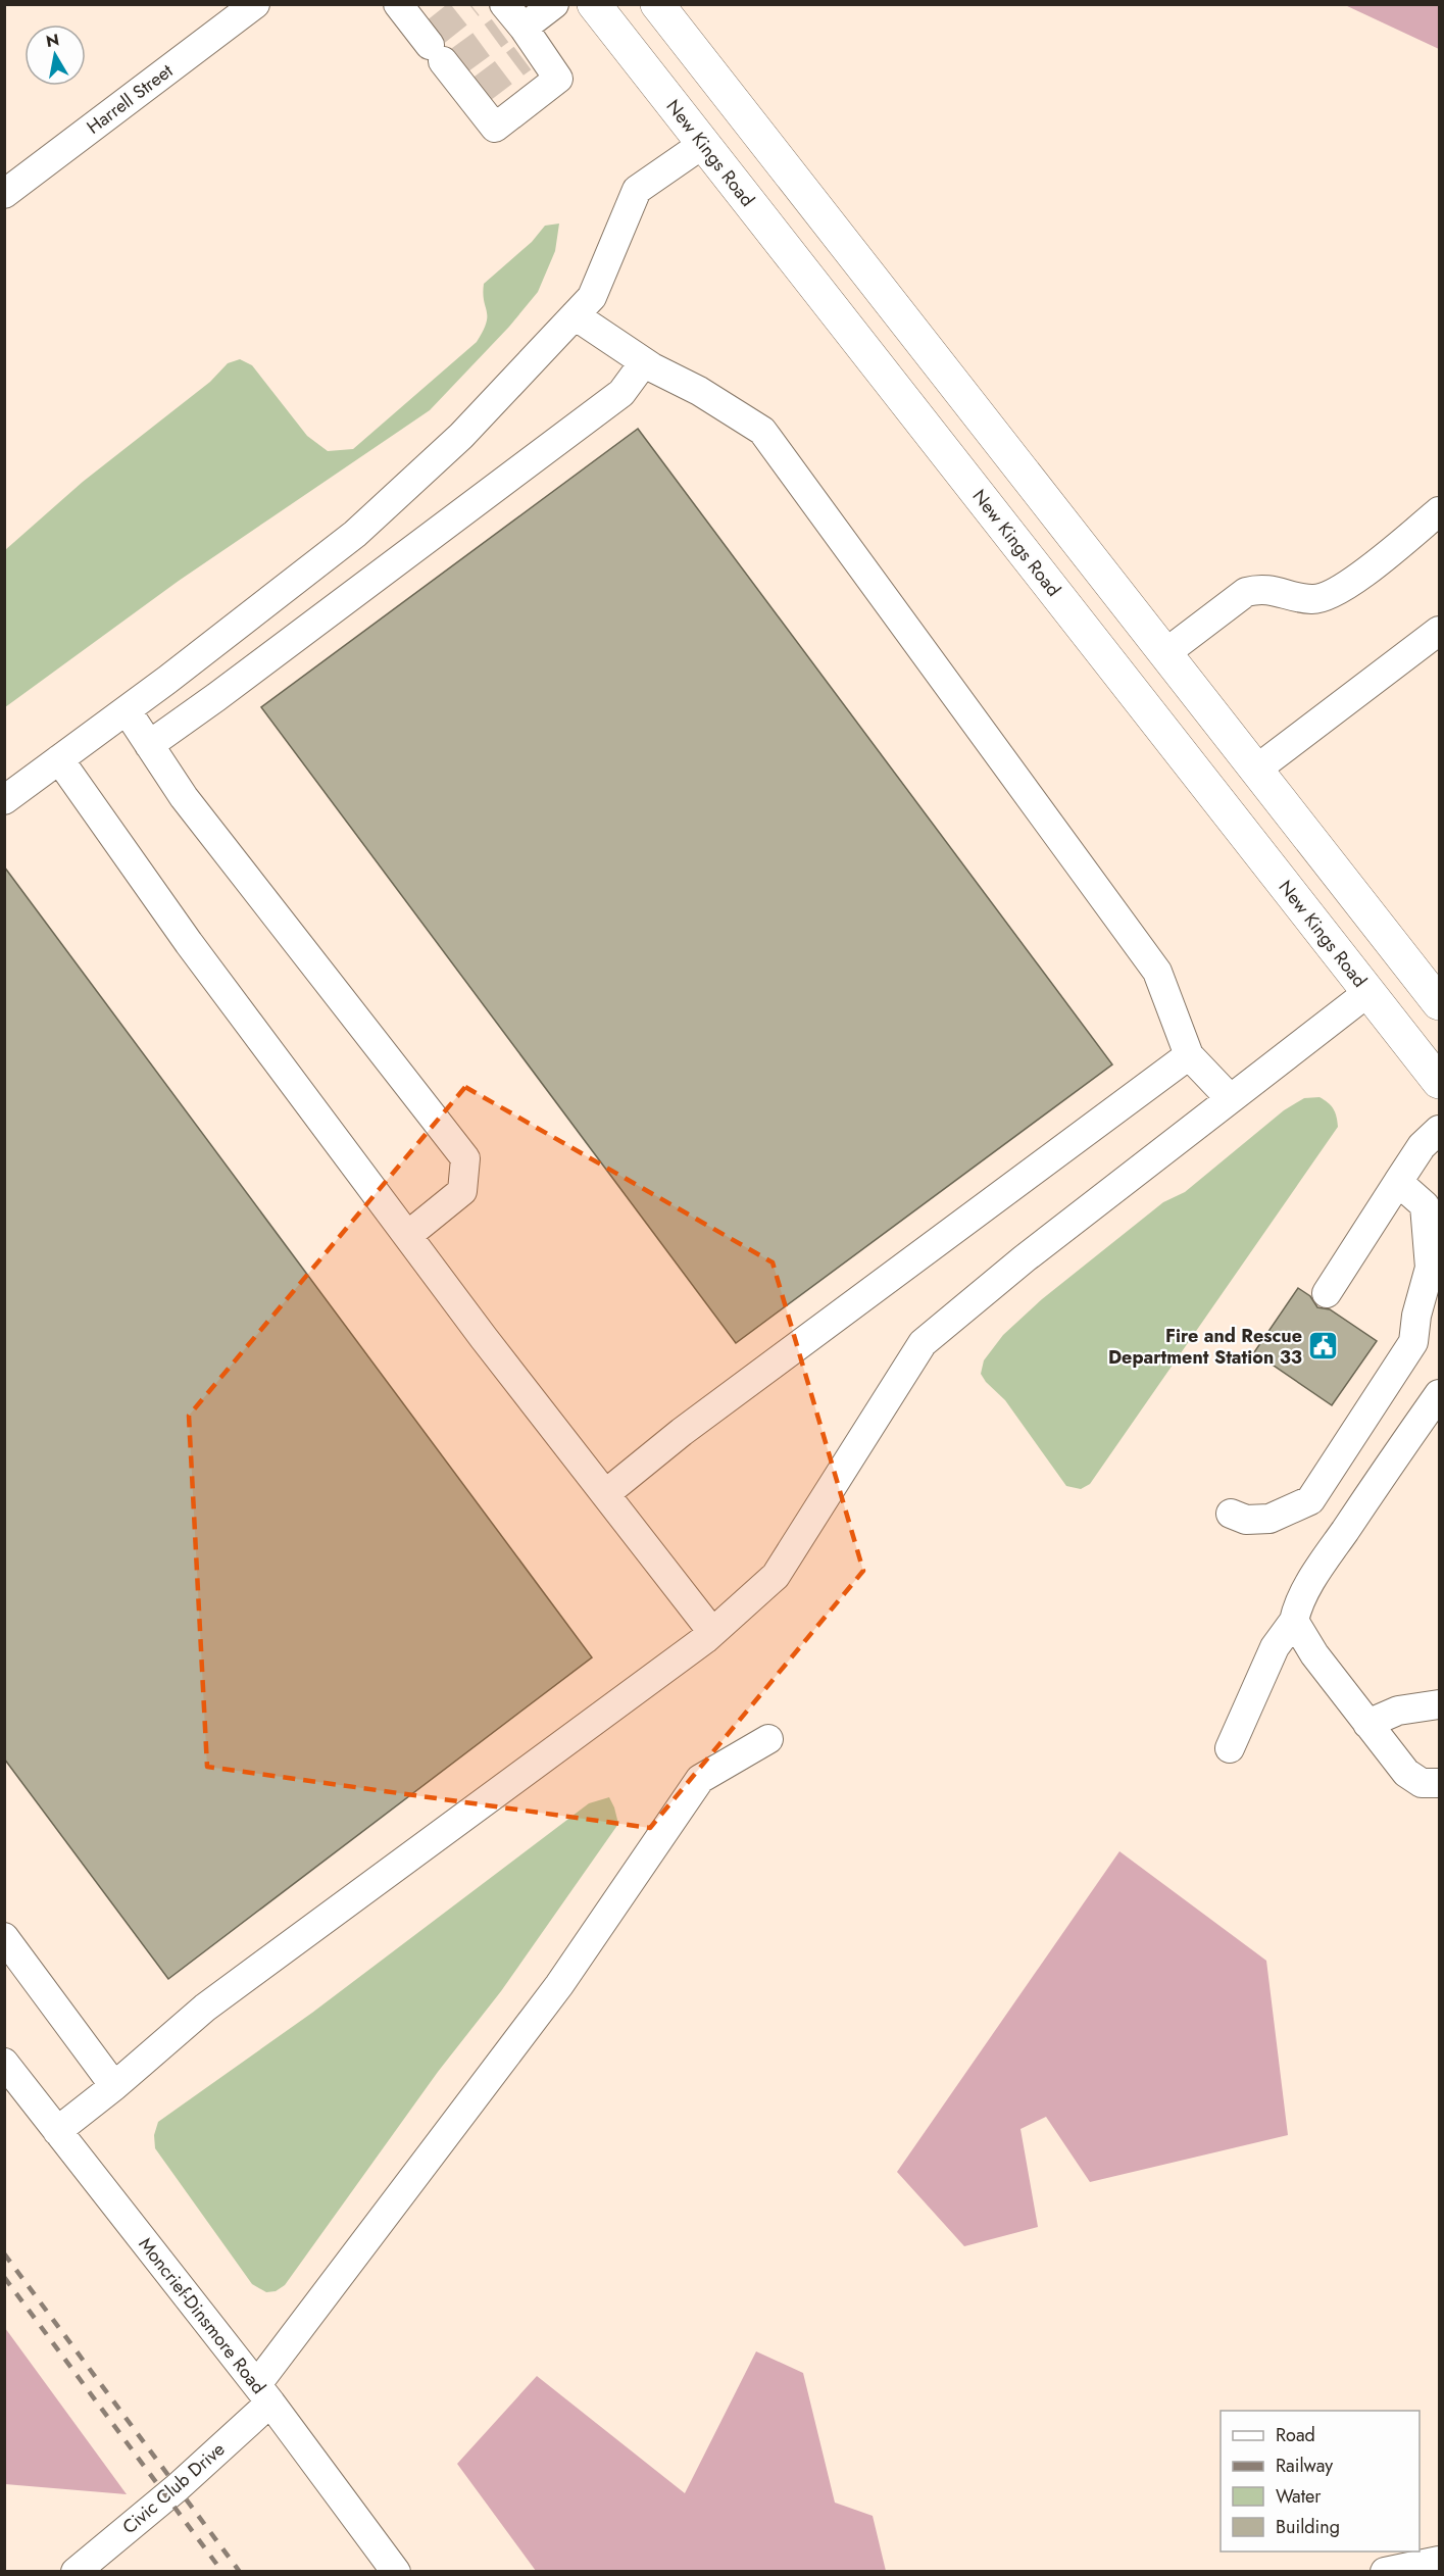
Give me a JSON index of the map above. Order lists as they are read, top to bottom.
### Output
{
  "streets": {
    "highway": ["New Kings Road"],
    "street": ["Harrell Street", "Moncrief-Dinsmore Road", "Civic Club Drive"]
  },
  "crossings": [
    ["Moncrief-Dinsmore Road", "Civic Club Drive"]
  ],
  "places": {
    "public building": ["Fire and Rescue Department Station 33"]
  },
  "legend": [
    "Road",
    "Railway",
    "Water",
    "Building"
  ],
  "north": "top"
}
